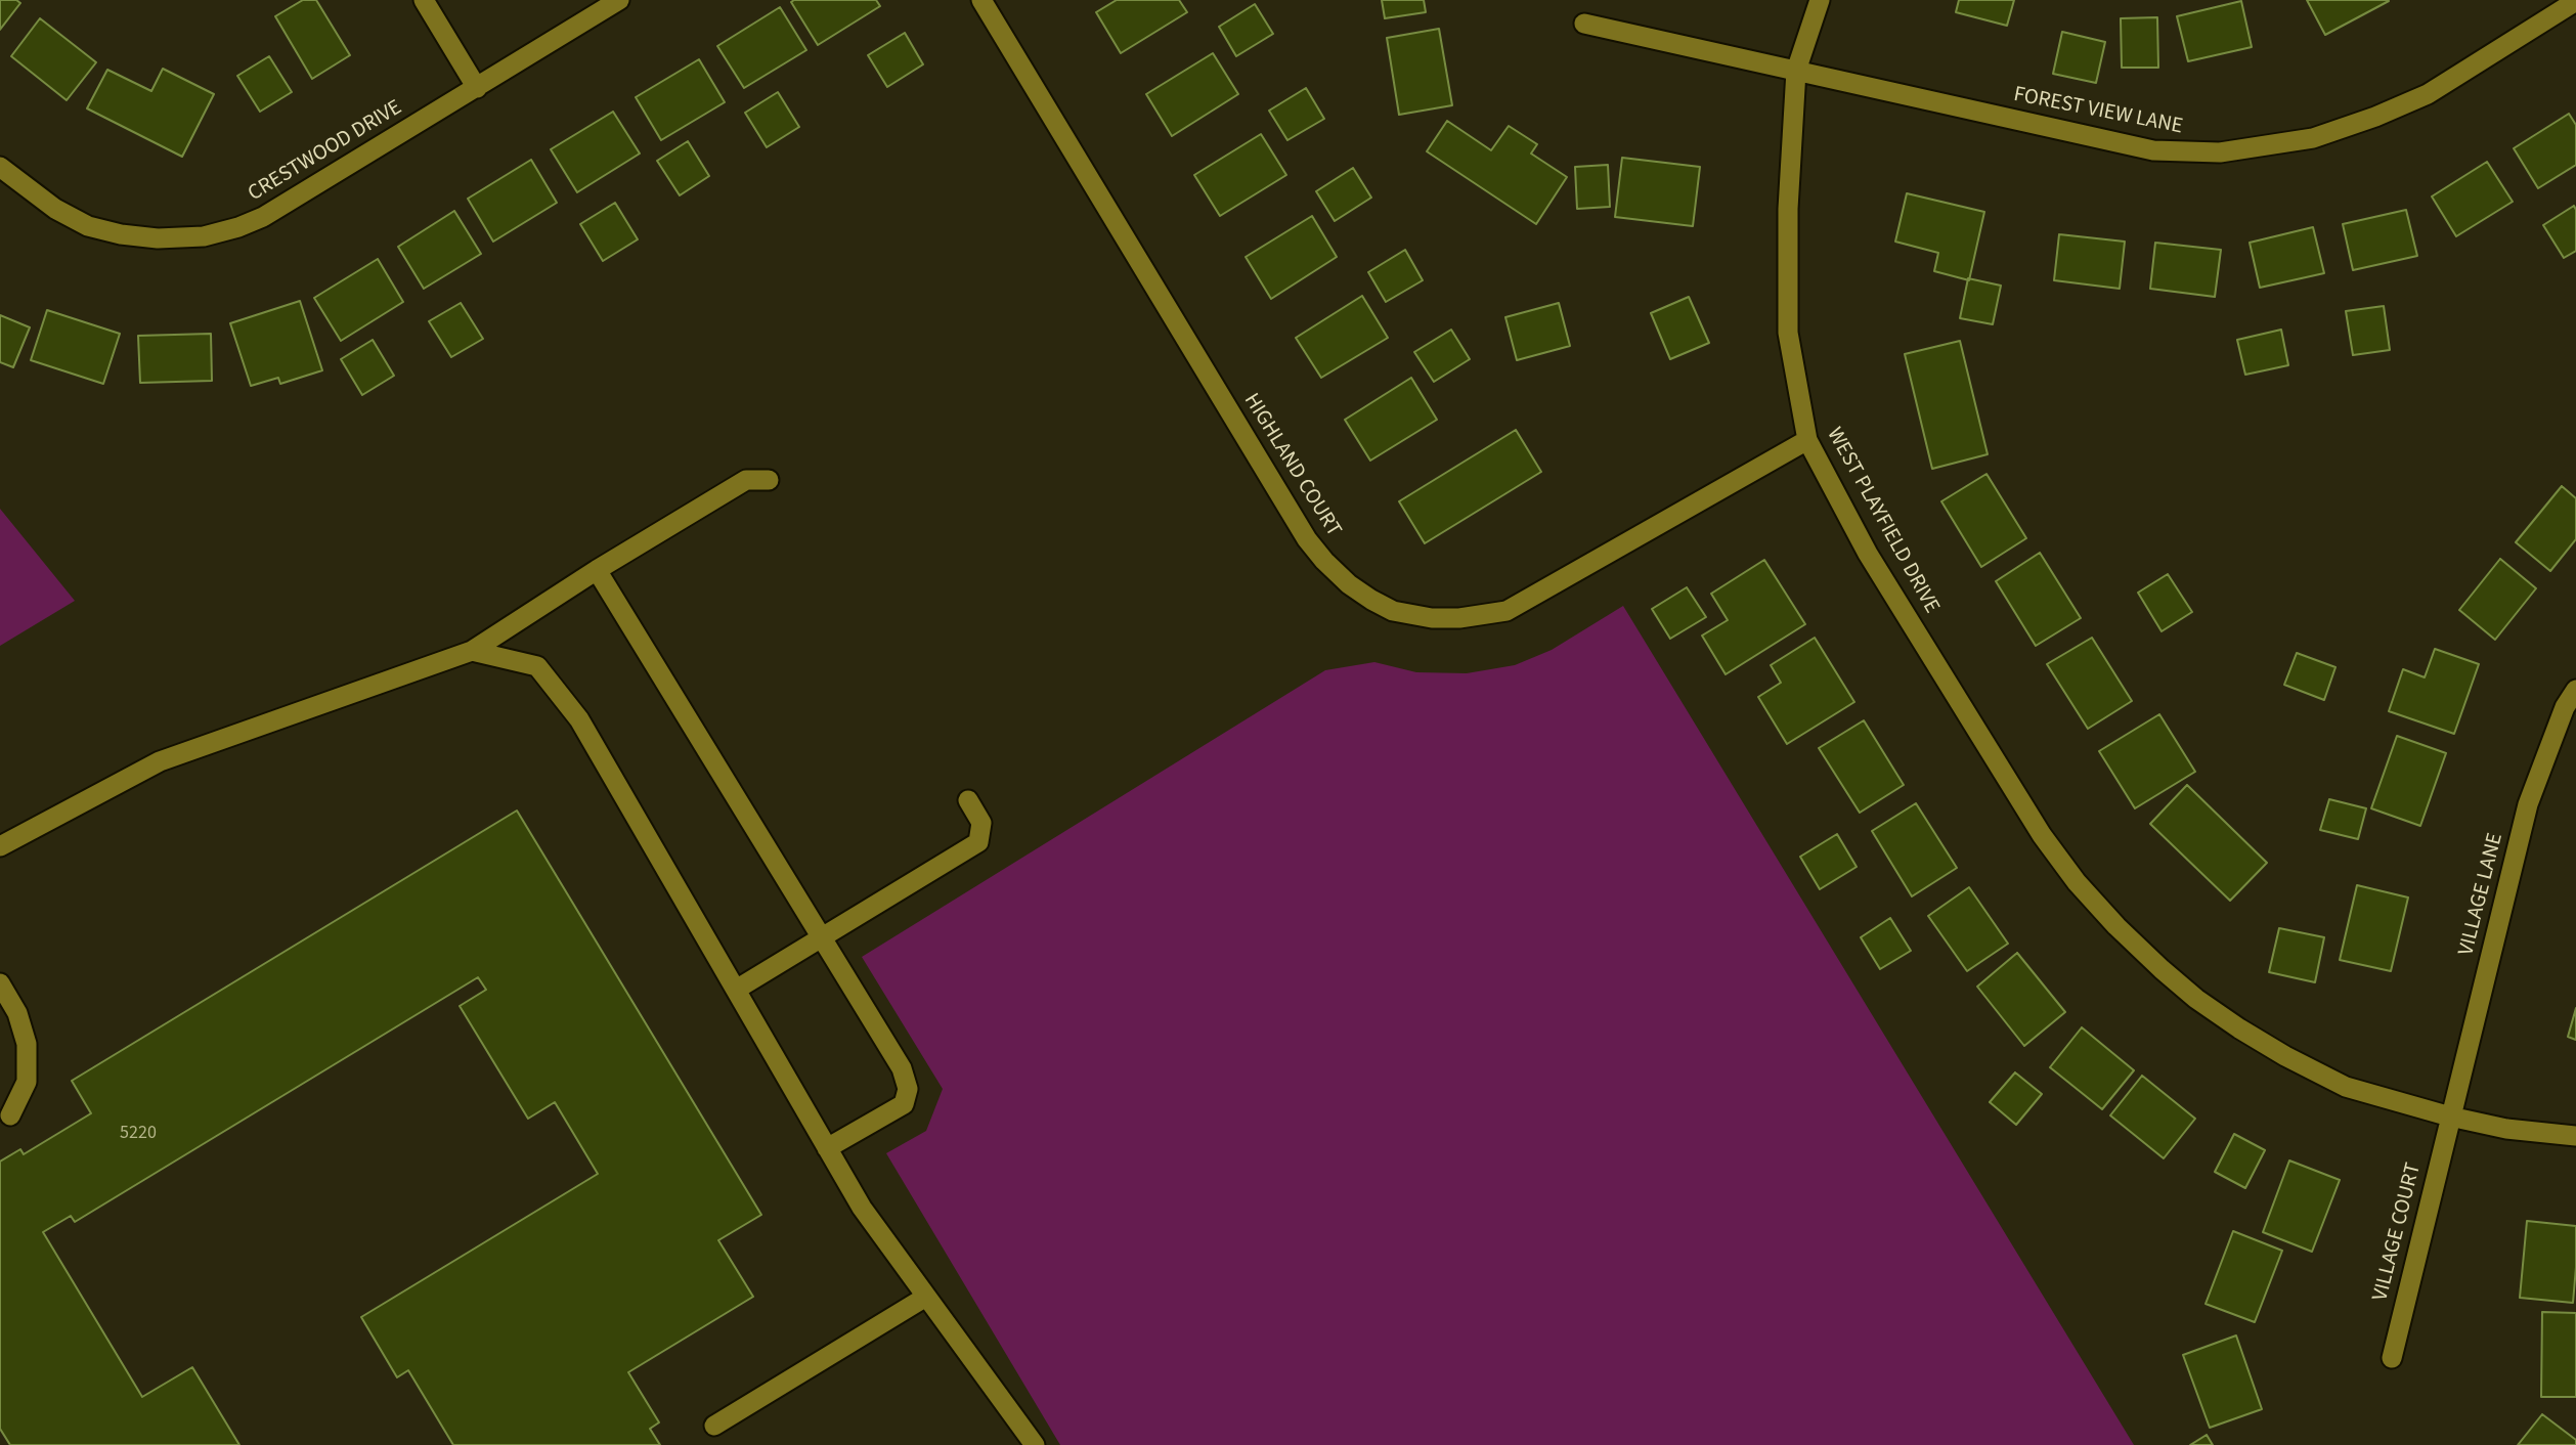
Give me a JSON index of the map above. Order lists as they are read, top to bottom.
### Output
{
  "streets": {
    "street": [
      "FOREST VIEW LANE",
      "CRESTWOOD DRIVE",
      "HIGHLAND COURT",
      "WEST PLAYFIELD DRIVE",
      "VILLAGE LANE",
      "VILLAGE COURT"
    ]
  },
  "crossings": [
    ["FOREST VIEW LANE", "WEST PLAYFIELD DRIVE"],
    ["HIGHLAND COURT", "WEST PLAYFIELD DRIVE"],
    ["WEST PLAYFIELD DRIVE", "VILLAGE LANE"],
    ["WEST PLAYFIELD DRIVE", "VILLAGE COURT"],
    ["VILLAGE LANE", "VILLAGE COURT"]
  ],
  "house_numbers": ["5220"]
}
